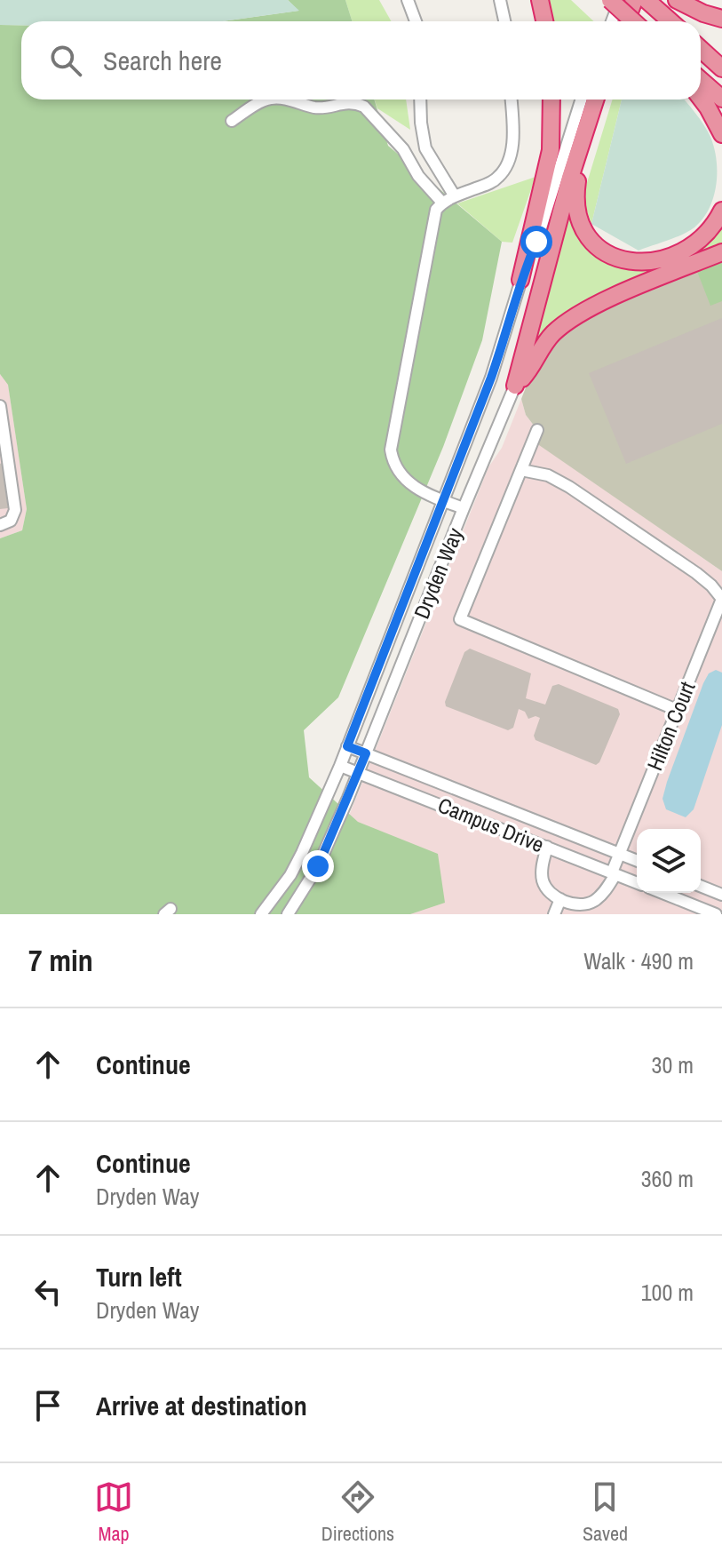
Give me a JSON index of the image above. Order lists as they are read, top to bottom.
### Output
{
  "streets": {
    "street": ["Dryden Way", "Hilton Court", "Campus Drive"]
  },
  "crossings": [
    ["Dryden Way", "Campus Drive"],
    ["Hilton Court", "Campus Drive"]
  ],
  "page": {
    "search": "Search here",
    "heading": ["7 min", "Walk · 490 m"],
    "list": [
      ["Continue", "30 m"],
      ["Continue", "Dryden Way", "360 m"],
      ["Turn left", "Dryden Way", "100 m"],
      "Arrive at destination"
    ],
    "nav": ["Map", "Directions", "Saved"]
  }
}
